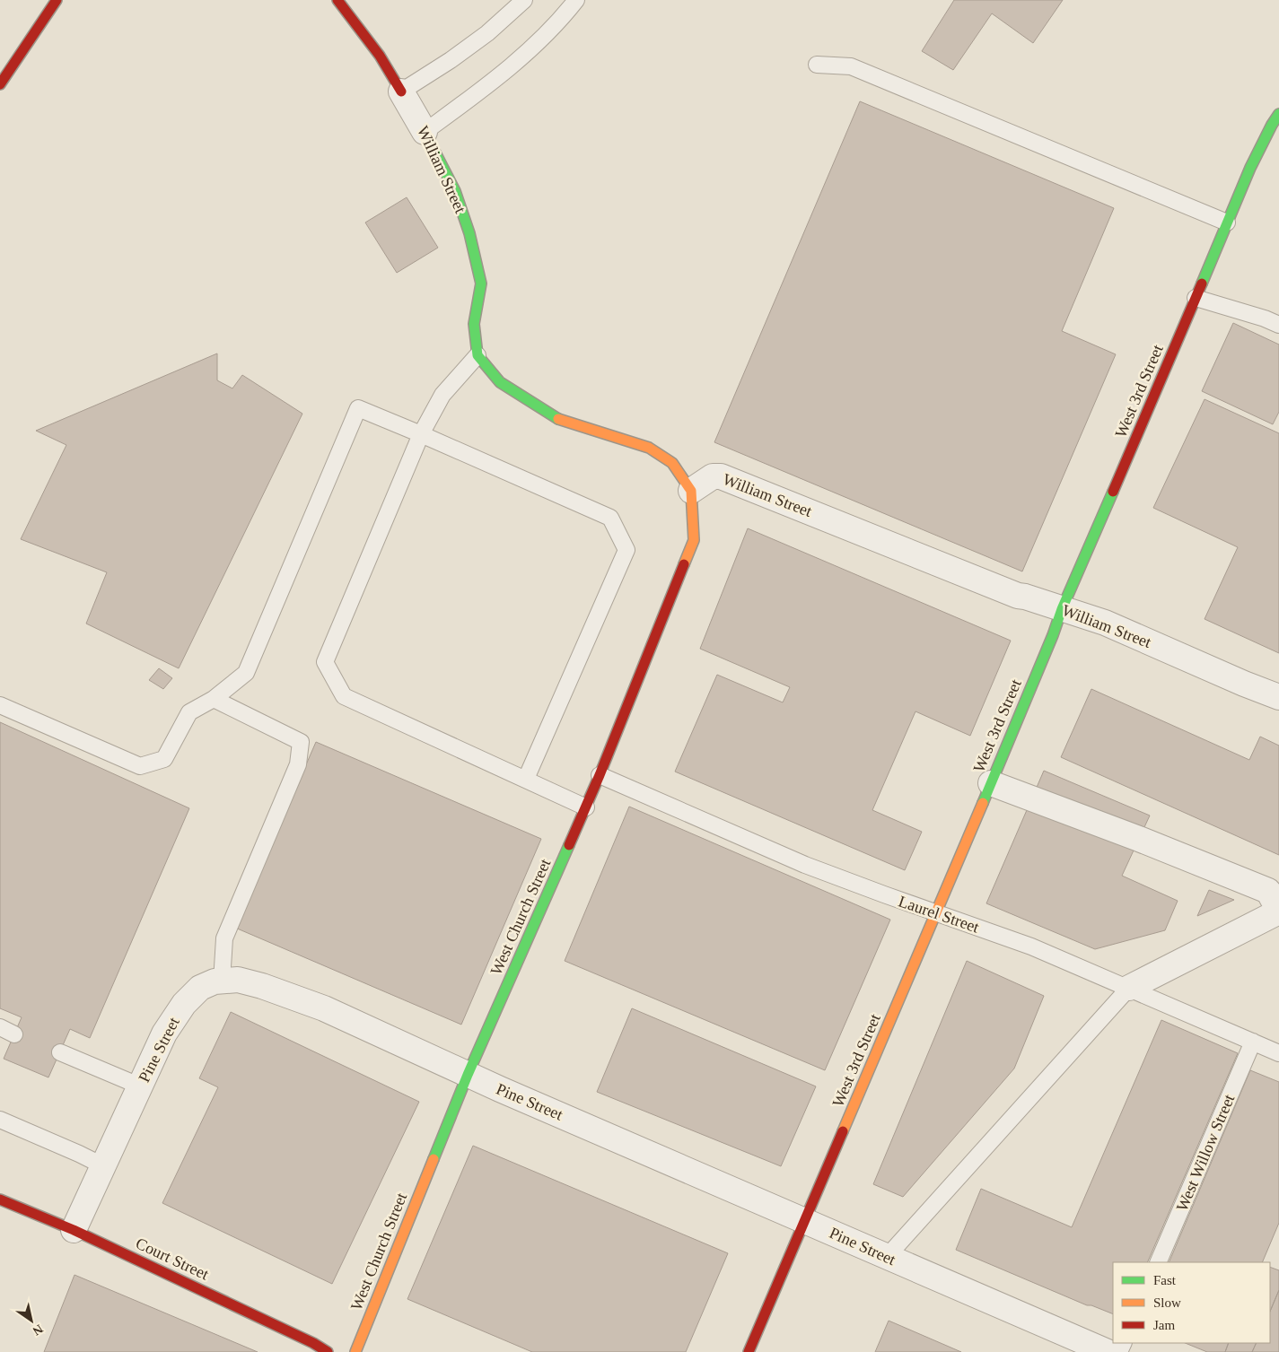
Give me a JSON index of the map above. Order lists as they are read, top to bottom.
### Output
{
  "streets": {
    "street": [
      "William Street",
      "West 3rd Street",
      "West Church Street",
      "Pine Street",
      "Court Street"
    ],
    "lane": ["Laurel Street", "West Willow Street"]
  },
  "crossings": [
    ["William Street", "West 3rd Street"],
    ["William Street", "West Church Street"],
    ["West 3rd Street", "Laurel Street"],
    ["West 3rd Street", "Pine Street"],
    ["Laurel Street", "West Church Street"],
    ["Laurel Street", "West Willow Street"],
    ["West Church Street", "Pine Street"],
    ["Pine Street", "Court Street"]
  ],
  "legend": ["Fast", "Slow", "Jam"],
  "north": "bottom right"
}
